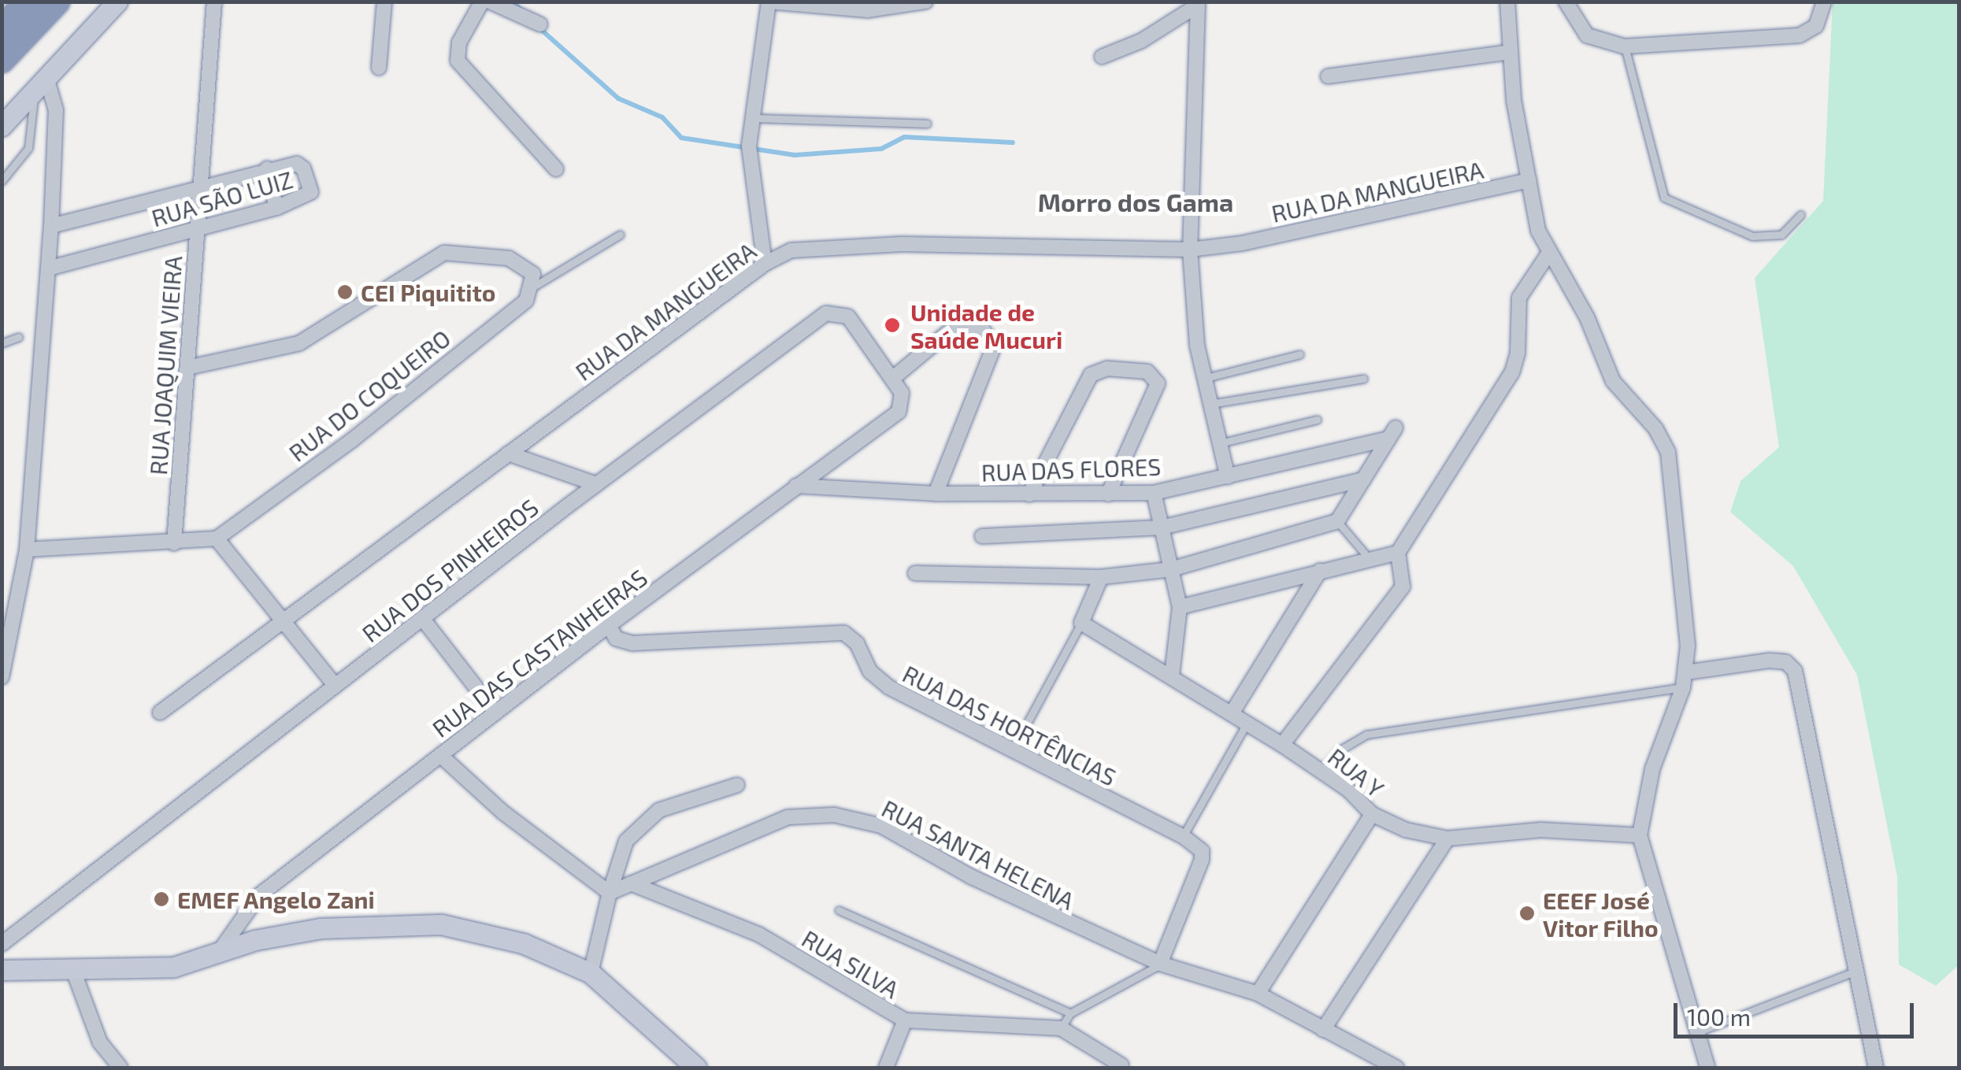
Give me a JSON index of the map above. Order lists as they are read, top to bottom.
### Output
{
  "streets": {
    "street": [
      "RUA DA MANGUEIRA",
      "RUA SÃO LUIZ",
      "RUA JOAQUIM VIEIRA",
      "RUA DO COQUEIRO",
      "RUA DAS FLORES",
      "RUA DOS PINHEIROS",
      "RUA DAS CASTANHEIRAS",
      "RUA DAS HORTÊNCIAS",
      "RUA Y",
      "RUA SANTA HELENA",
      "RUA SILVA"
    ]
  },
  "crossings": [
    ["RUA SÃO LUIZ", "RUA JOAQUIM VIEIRA"],
    ["RUA JOAQUIM VIEIRA", "RUA DO COQUEIRO"],
    ["RUA DAS FLORES", "RUA DAS CASTANHEIRAS"],
    ["RUA DOS PINHEIROS", "RUA DAS CASTANHEIRAS"],
    ["RUA DAS CASTANHEIRAS", "RUA DAS HORTÊNCIAS"],
    ["RUA SANTA HELENA", "RUA SILVA"]
  ],
  "districts": ["Morro dos Gama"],
  "places": [
    "CEI Piquitito",
    "Unidade de Saúde Mucuri",
    "EMEF Angelo Zani",
    "EEEF José Vitor Filho"
  ],
  "scale_bar": "100 m"
}
